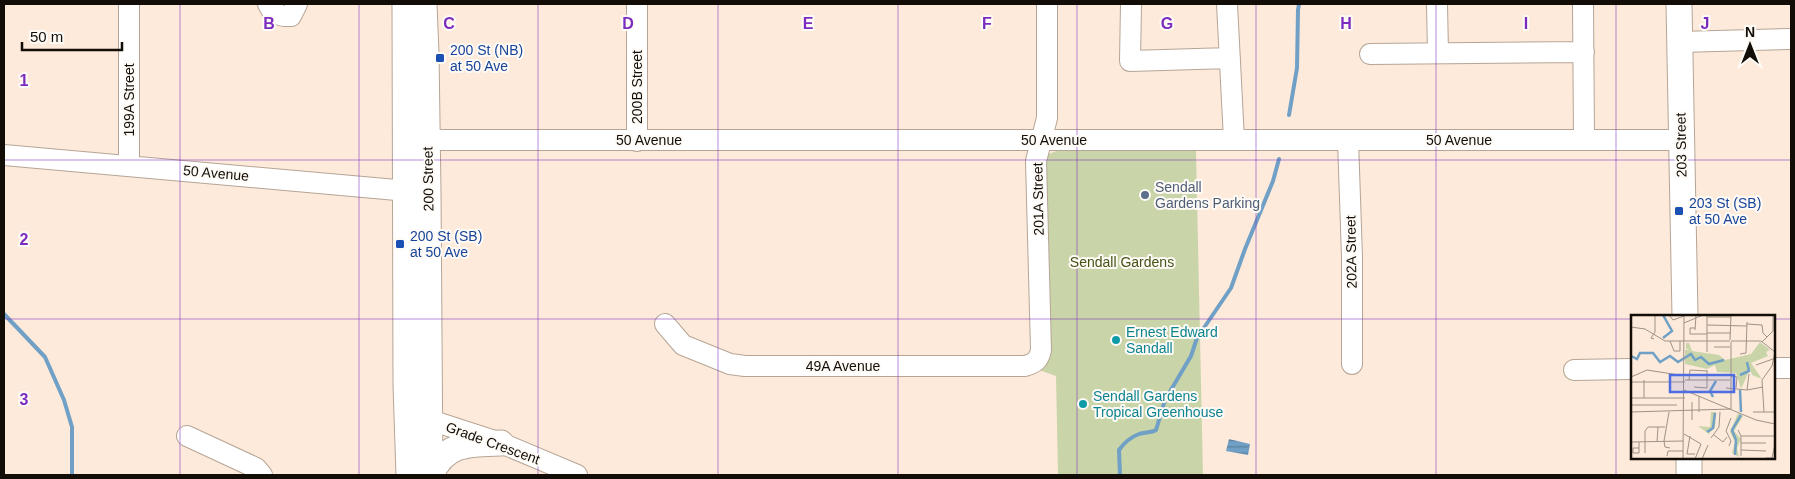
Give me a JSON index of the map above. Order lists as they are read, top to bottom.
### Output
{
  "streets": {
    "main road": ["203 Street", "200 Street"],
    "street": [
      "200B Street",
      "199A Street",
      "50 Avenue",
      "201A Street",
      "202A Street",
      "49A Avenue",
      "Grade Crescent"
    ]
  },
  "crossings": [
    ["200B Street", "50 Avenue"],
    ["199A Street", "50 Avenue"],
    ["50 Avenue", "203 Street"],
    ["50 Avenue", "200 Street"],
    ["50 Avenue", "201A Street"],
    ["50 Avenue", "202A Street"],
    ["200 Street", "Grade Crescent"],
    ["201A Street", "49A Avenue"]
  ],
  "parks": ["Sendall Gardens"],
  "places": {
    "transit": ["200 St (NB) at 50 Ave", "203 St (SB) at 50 Ave", "200 St (SB) at 50 Ave"],
    "other": ["Sendall Gardens Parking", "Ernest Edward Sandall", "Sendall Gardens Tropical Greenhouse"]
  },
  "scale_bar": "50 m",
  "north": "top",
  "grid": {
    "columns": [
      "B",
      "C",
      "D",
      "E",
      "F",
      "G",
      "H",
      "I",
      "J"
    ],
    "rows": ["1", "2", "3"]
  }
}
